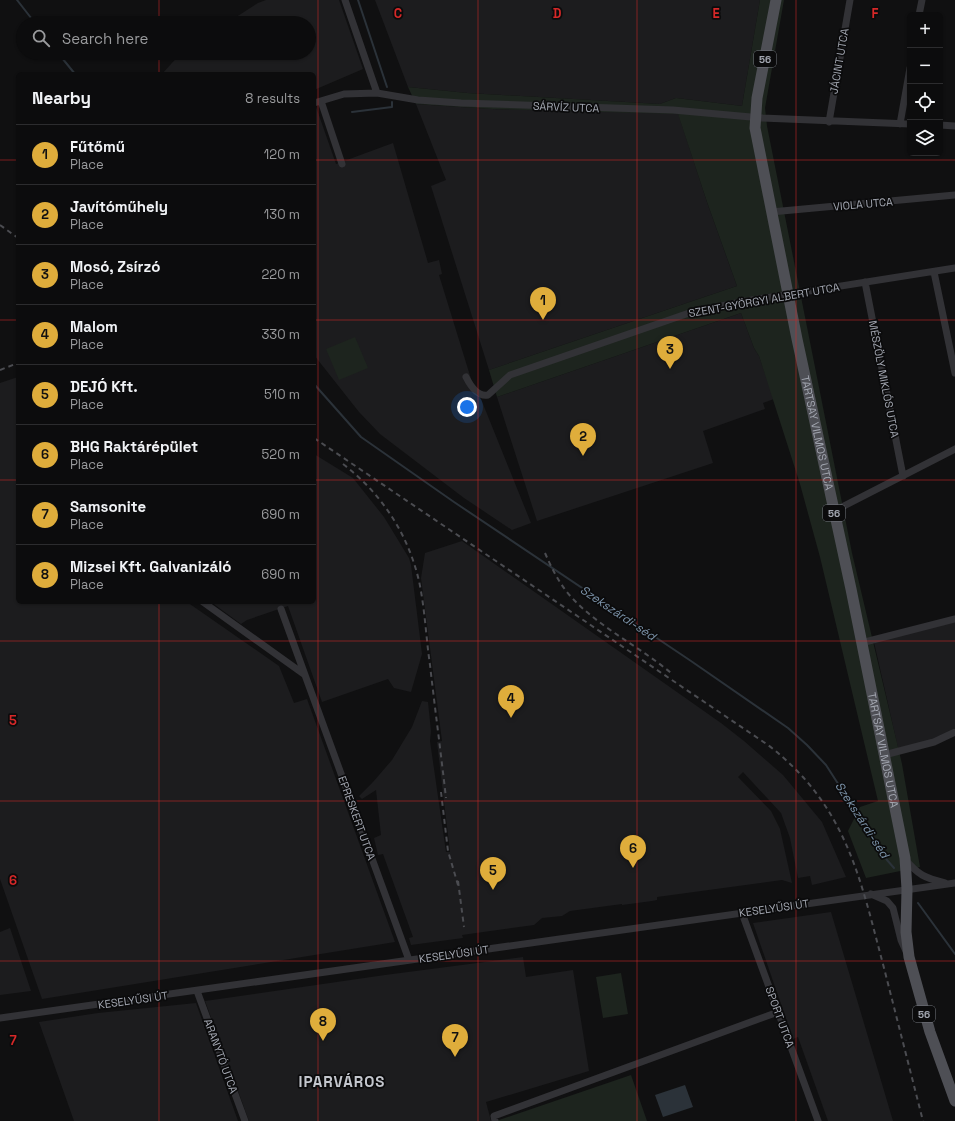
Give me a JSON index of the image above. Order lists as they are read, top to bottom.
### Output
{
  "streets": {
    "main road": ["56", "TARTSAY VILMOS UTCA"],
    "street": [
      "JÁCINT UTCA",
      "SÁRVÍZ UTCA",
      "VIOLA UTCA",
      "SZENT-GYÖRGYI ALBERT UTCA",
      "MÉSZÖLY MIKLÓS UTCA",
      "EPRESKERT UTCA",
      "KESELYŰSI ÚT",
      "SPORT UTCA",
      "ARANYTÓ UTCA"
    ]
  },
  "crossings": [
    ["56", "TARTSAY VILMOS UTCA"],
    ["56", "KESELYŰSI ÚT"],
    ["JÁCINT UTCA", "SÁRVÍZ UTCA"],
    ["SÁRVÍZ UTCA", "TARTSAY VILMOS UTCA"],
    ["VIOLA UTCA", "TARTSAY VILMOS UTCA"],
    ["SZENT-GYÖRGYI ALBERT UTCA", "MÉSZÖLY MIKLÓS UTCA"],
    ["SZENT-GYÖRGYI ALBERT UTCA", "TARTSAY VILMOS UTCA"],
    ["TARTSAY VILMOS UTCA", "KESELYŰSI ÚT"],
    ["EPRESKERT UTCA", "KESELYŰSI ÚT"],
    ["KESELYŰSI ÚT", "SPORT UTCA"],
    ["KESELYŰSI ÚT", "ARANYTÓ UTCA"]
  ],
  "districts": ["IPARVÁROS"],
  "water": ["Szekszárdi-séd"],
  "page": {
    "map_buttons": ["+", "−"],
    "search": "Search here",
    "heading": ["Nearby", "8 results"],
    "list": [
      {
        "mark": "1",
        "name": "Fűtőmű",
        "note": "Place",
        "value": "120 m"
      },
      {
        "mark": "2",
        "name": "Javítóműhely",
        "note": "Place",
        "value": "130 m"
      },
      {
        "mark": "3",
        "name": "Mosó, Zsírzó",
        "note": "Place",
        "value": "220 m"
      },
      {
        "mark": "4",
        "name": "Malom",
        "note": "Place",
        "value": "330 m"
      },
      {
        "mark": "5",
        "name": "DEJÓ Kft.",
        "note": "Place",
        "value": "510 m"
      },
      {
        "mark": "6",
        "name": "BHG Raktárépület",
        "note": "Place",
        "value": "520 m"
      },
      {
        "mark": "7",
        "name": "Samsonite",
        "note": "Place",
        "value": "690 m"
      },
      {
        "mark": "8",
        "name": "Mizsei Kft. Galvanizáló",
        "note": "Place",
        "value": "690 m"
      }
    ],
    "pins": [
      "1",
      "3",
      "2",
      "4",
      "6",
      "5",
      "8",
      "7"
    ]
  },
  "grid": {
    "columns": [
      "C",
      "D",
      "E",
      "F"
    ],
    "rows": ["5", "6", "7"]
  }
}
